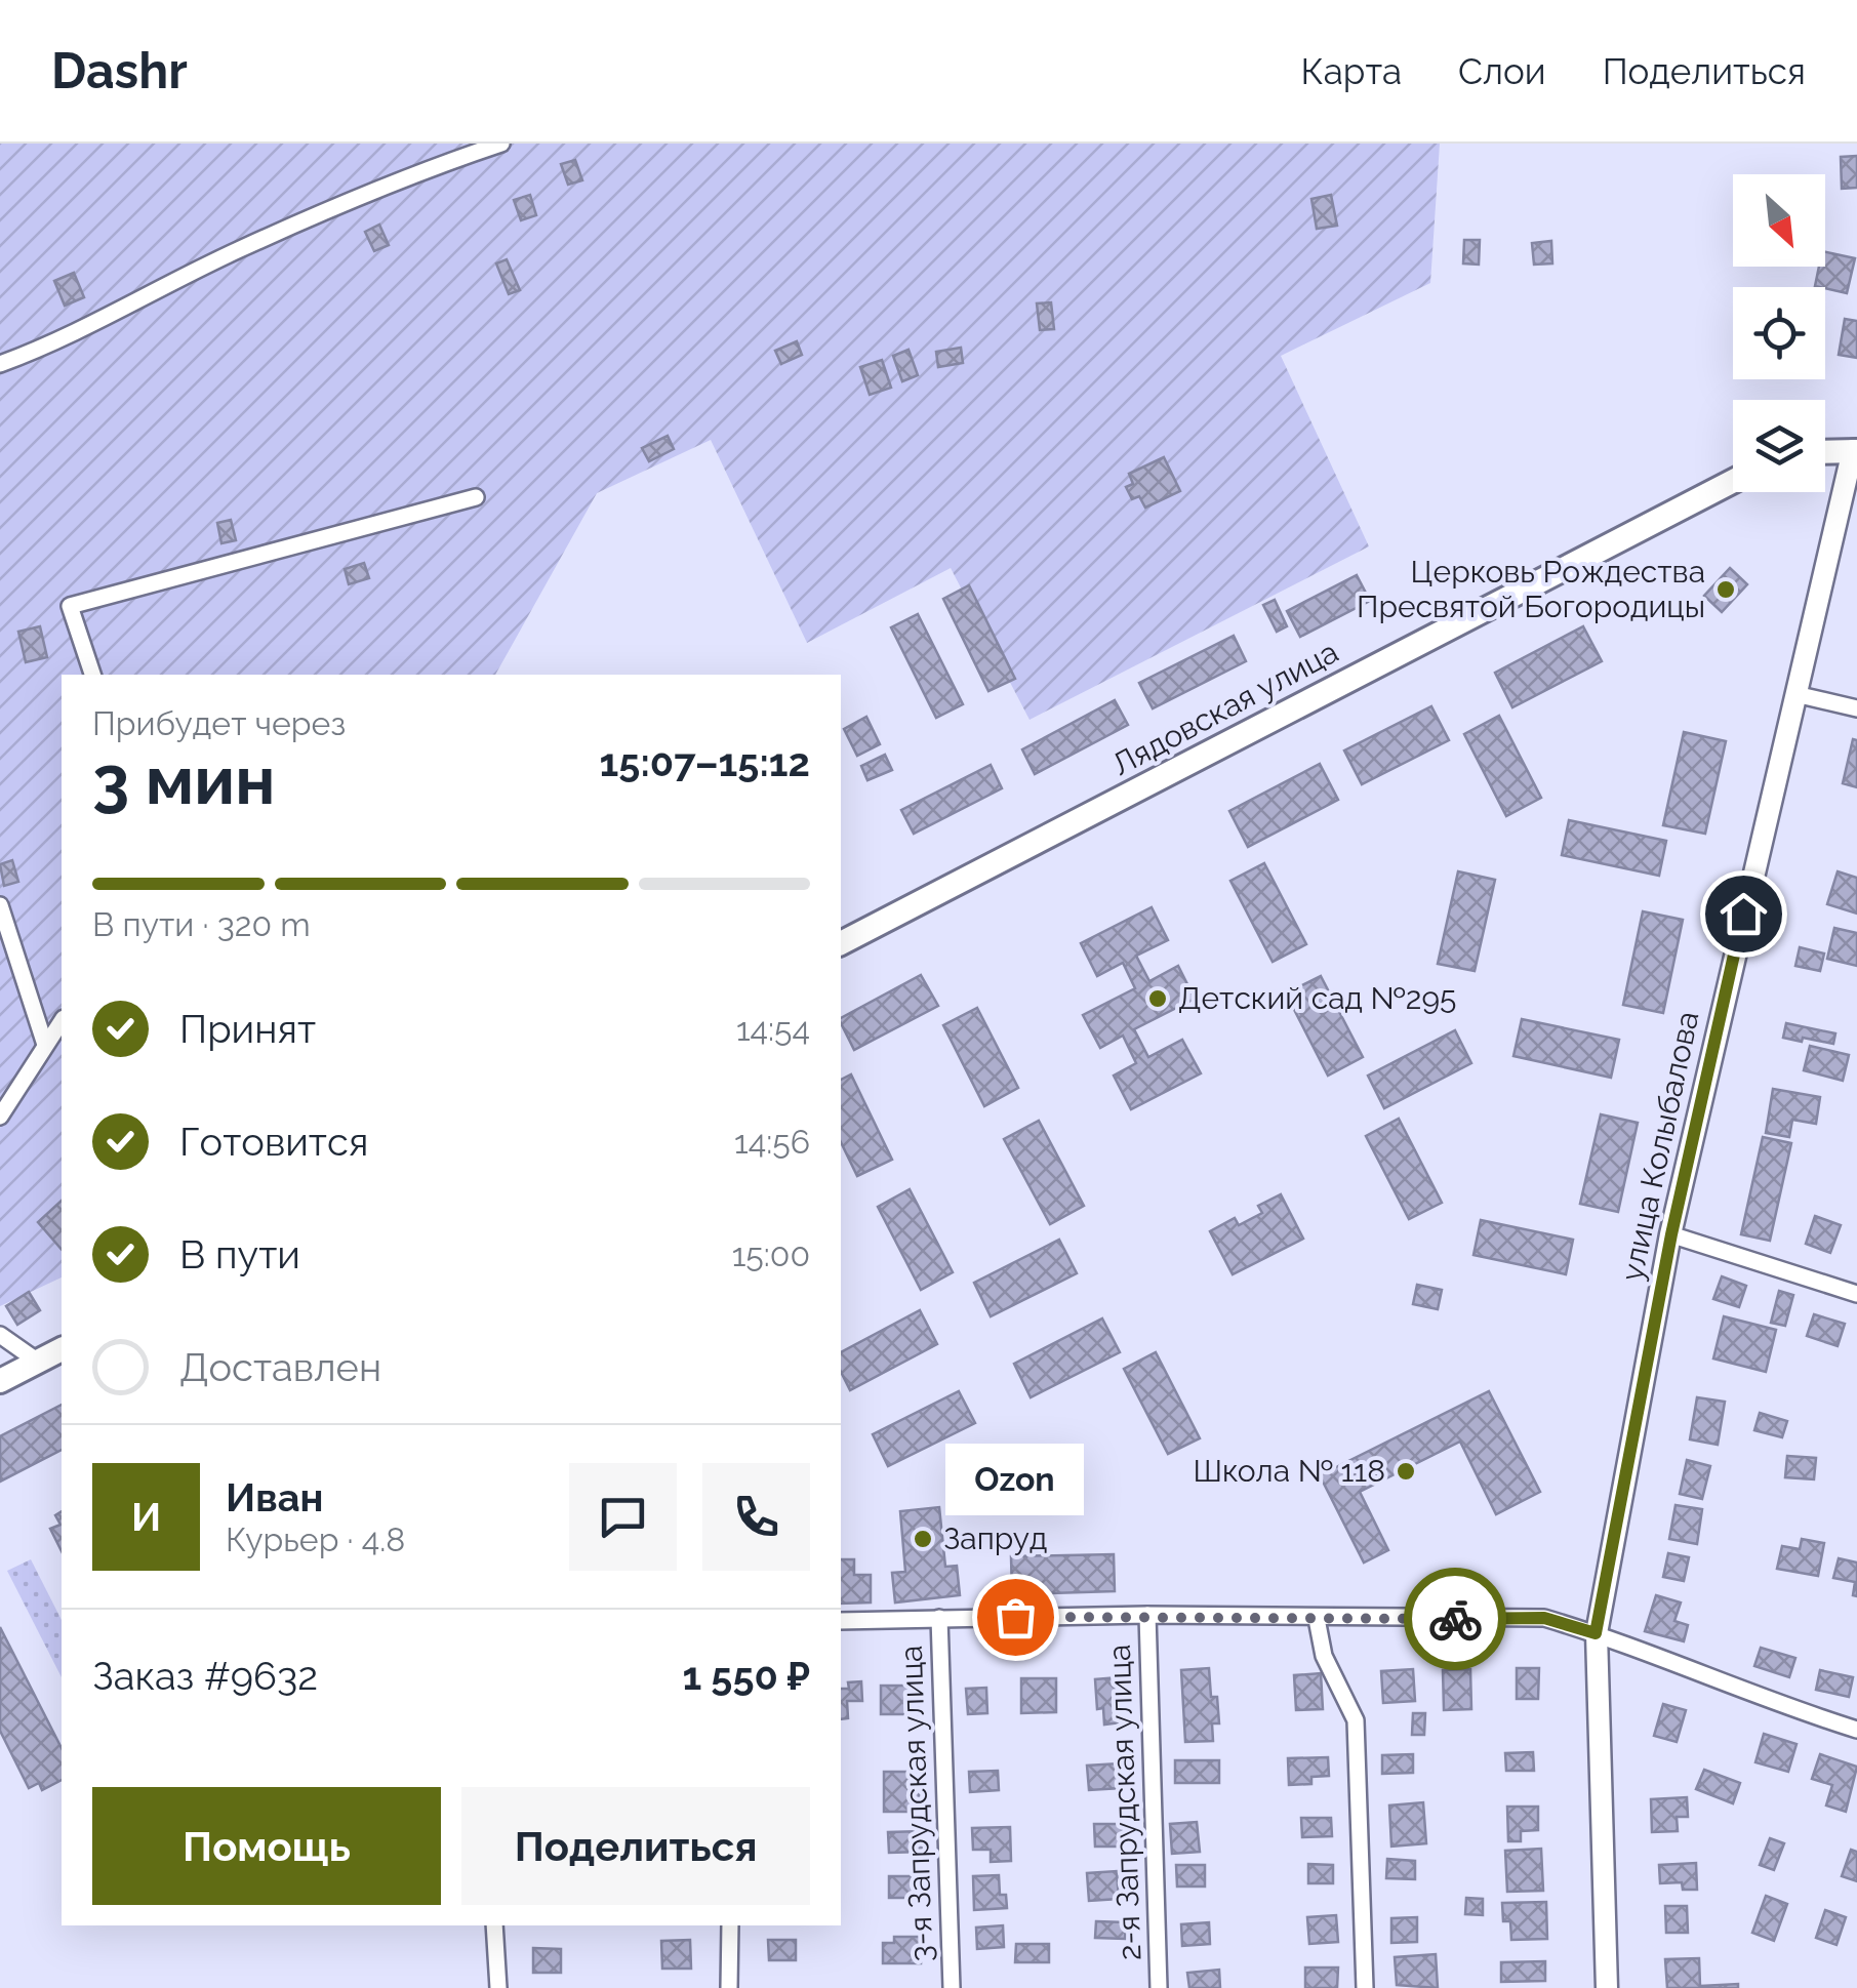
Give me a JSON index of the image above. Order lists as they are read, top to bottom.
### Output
{
  "streets": {
    "main road": ["Лядовская улица"],
    "street": ["улица Колыбалова", "2-я Запрудская улица", "3-я Запрудская улица"]
  },
  "places": [
    "Церковь Рождества Пресвятой Богородицы",
    "Детский сад №295",
    "Школа № 118",
    "Запруд",
    "Ozon"
  ],
  "north": "bottom right",
  "page": {
    "header": "Dashr",
    "nav": ["Карта", "Слои", "Поделиться"],
    "heading": ["3 мин", "Прибудет через", "15:07–15:12"],
    "panel": [
      "Иван",
      "Курьер · 4.8",
      "Заказ #9632",
      "1 550 ₽"
    ],
    "bar": "В пути · 320 m",
    "list": [
      ["Принят", "14:54"],
      ["Готовится", "14:56"],
      ["В пути", "15:00"],
      "Доставлен"
    ],
    "bubble": "Ozon",
    "round": "И",
    "buttons": ["Помощь", "Поделиться"]
  }
}
